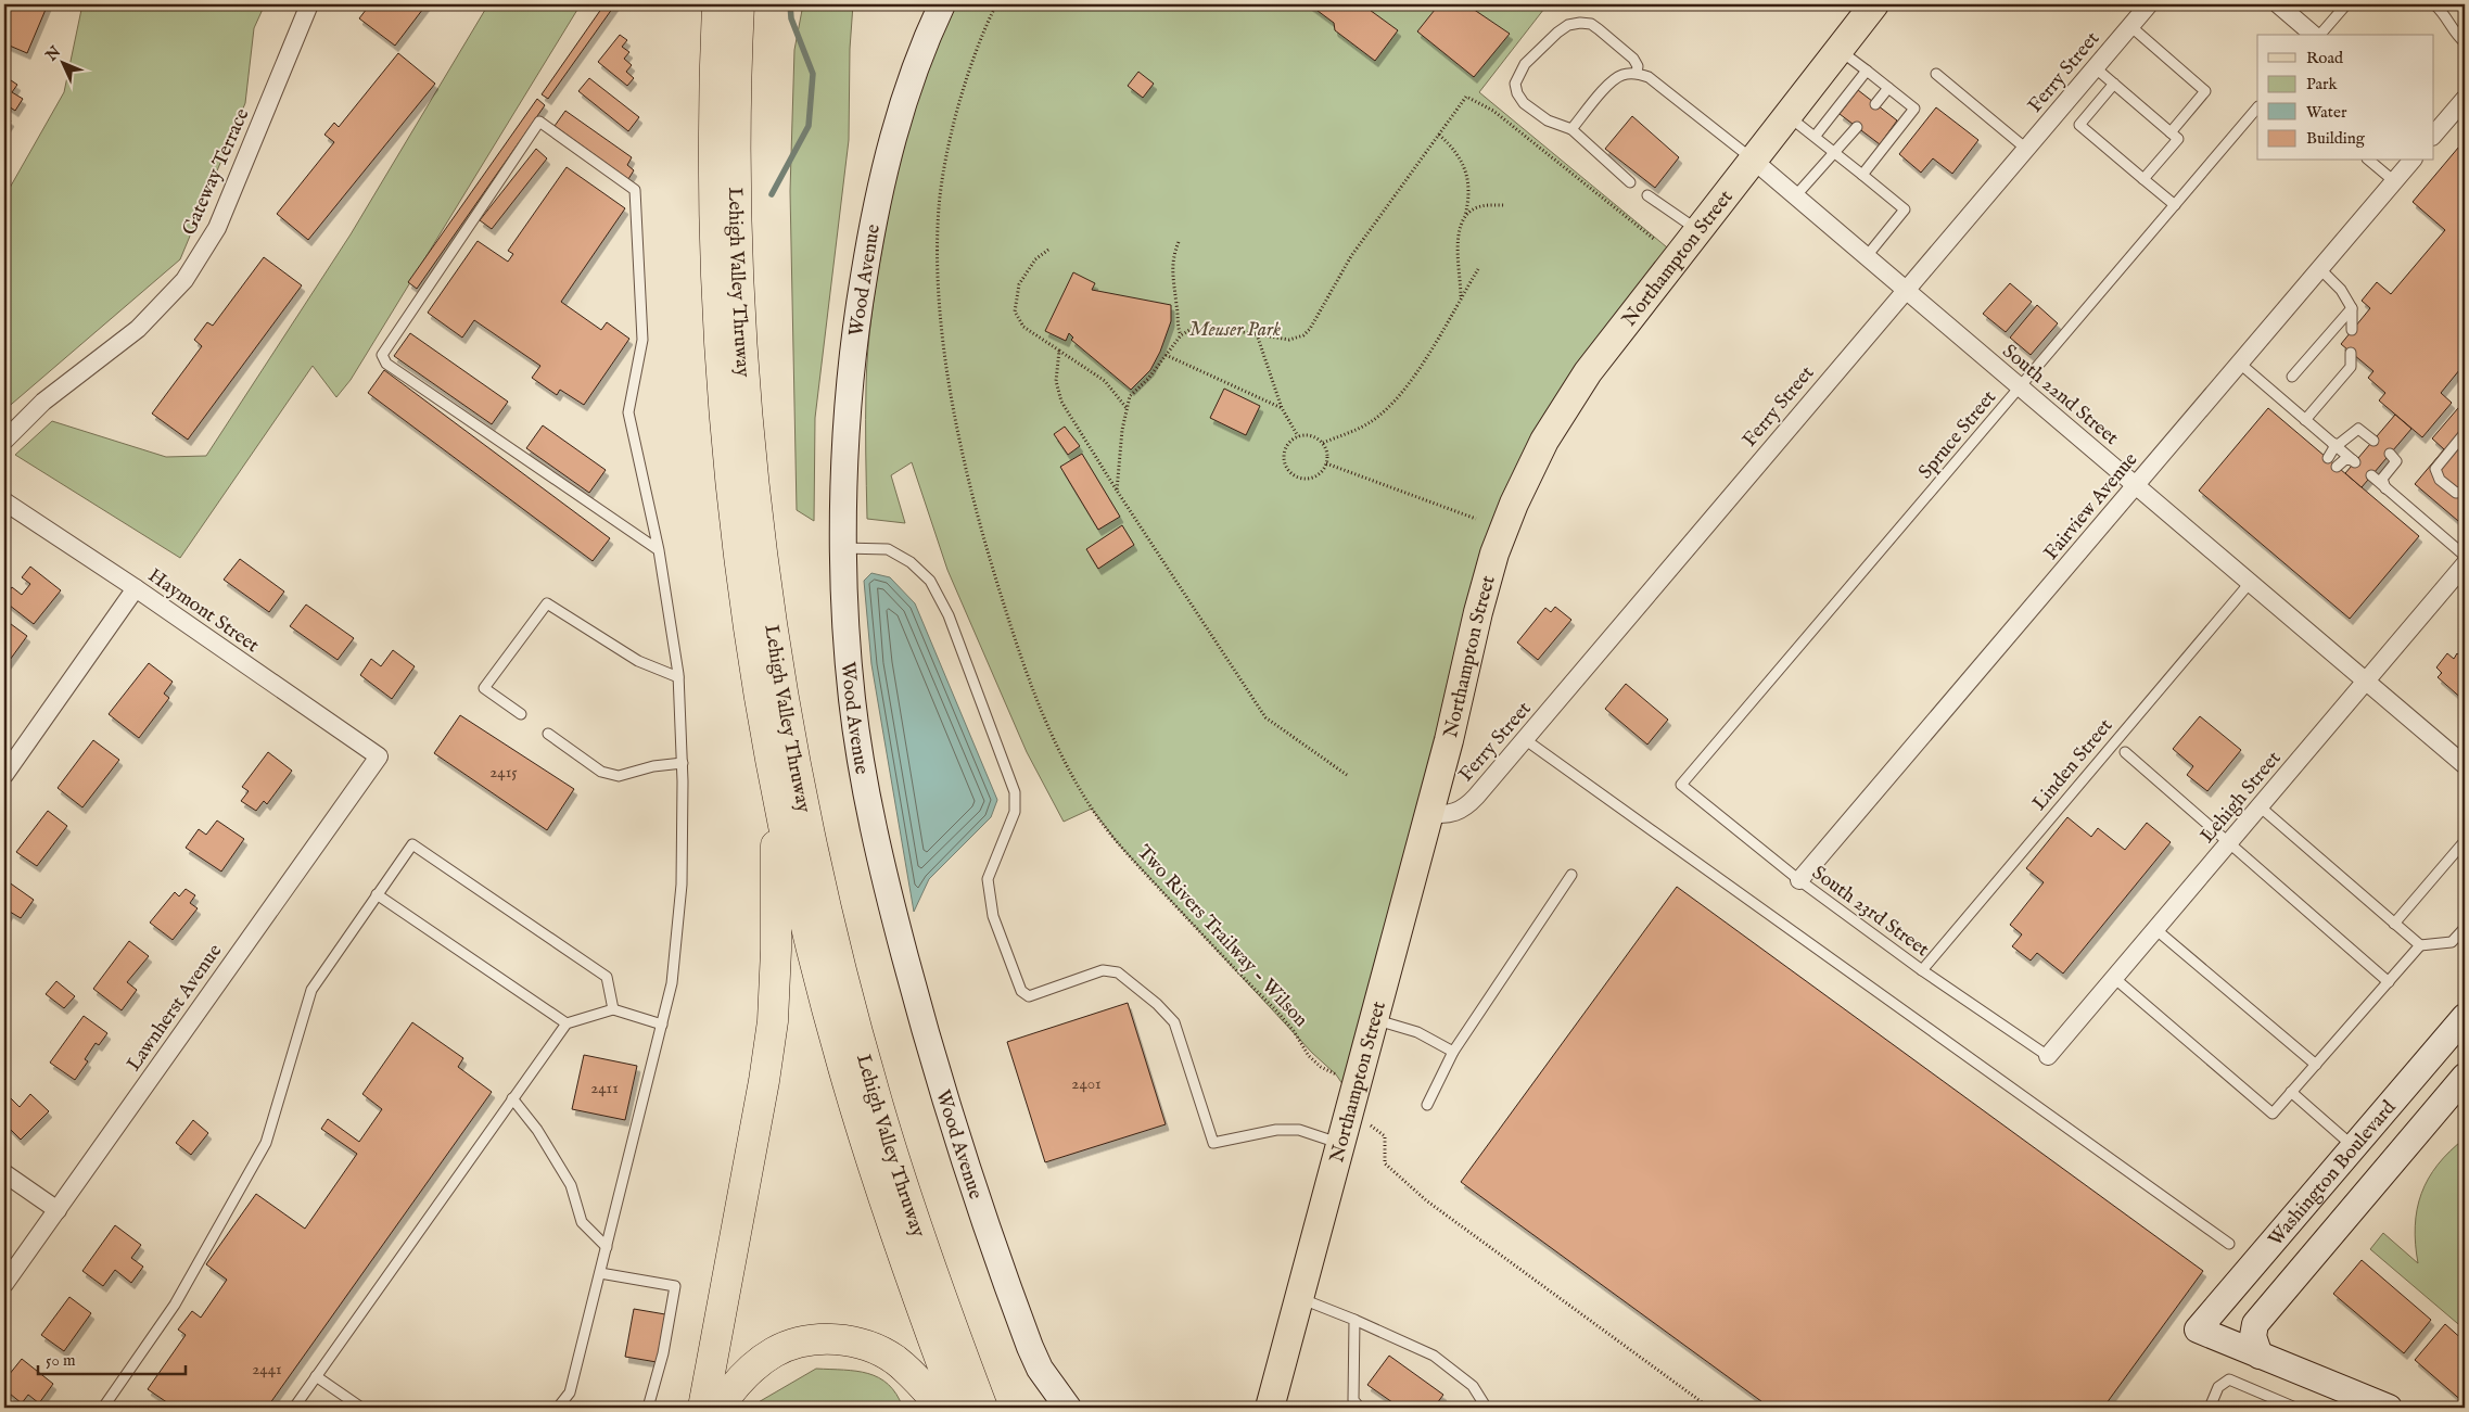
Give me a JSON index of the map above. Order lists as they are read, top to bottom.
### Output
{
  "streets": {
    "highway": ["Lehigh Valley Thruway"],
    "main road": ["Northampton Street", "Wood Avenue", "Washington Boulevard"],
    "street": [
      "Ferry Street",
      "Gateway Terrace",
      "South 22nd Street",
      "Fairview Avenue",
      "Haymont Street",
      "Lehigh Street",
      "Lawnherst Avenue"
    ],
    "lane": ["Spruce Street", "Linden Street", "South 23rd Street"],
    "path": ["Two Rivers Trailway - Wilson"]
  },
  "crossings": [
    ["Ferry Street", "Northampton Street"],
    ["Ferry Street", "South 22nd Street"],
    ["Northampton Street", "South 22nd Street"],
    ["South 22nd Street", "Spruce Street"],
    ["South 22nd Street", "Fairview Avenue"],
    ["South 22nd Street", "Linden Street"],
    ["South 22nd Street", "Lehigh Street"],
    ["Spruce Street", "South 23rd Street"],
    ["Fairview Avenue", "South 23rd Street"],
    ["Haymont Street", "Lawnherst Avenue"],
    ["Linden Street", "South 23rd Street"],
    ["Lehigh Street", "South 23rd Street"]
  ],
  "parks": ["Meuser Park"],
  "house_numbers": [
    "2415",
    "2401",
    "2411",
    "2441"
  ],
  "legend": [
    "Road",
    "Park",
    "Water",
    "Building"
  ],
  "scale_bar": "50 m",
  "north": "top left"
}
